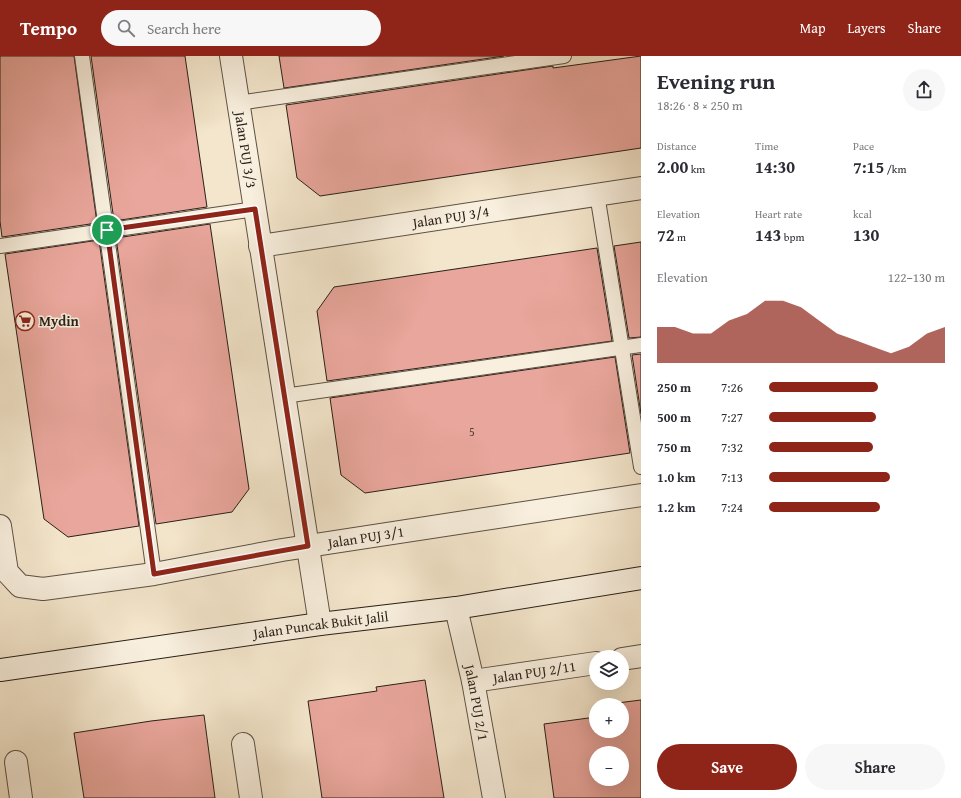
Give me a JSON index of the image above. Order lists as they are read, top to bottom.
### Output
{
  "streets": {
    "street": [
      "Jalan PUJ 3/3",
      "Jalan PUJ 3/4",
      "Jalan PUJ 3/1",
      "Jalan Puncak Bukit Jalil",
      "Jalan PUJ 2/11",
      "Jalan PUJ 2/1"
    ]
  },
  "crossings": [
    ["Jalan PUJ 3/3", "Jalan PUJ 3/4"],
    ["Jalan PUJ 3/3", "Jalan PUJ 3/1"],
    ["Jalan PUJ 3/3", "Jalan Puncak Bukit Jalil"],
    ["Jalan Puncak Bukit Jalil", "Jalan PUJ 2/1"],
    ["Jalan PUJ 2/11", "Jalan PUJ 2/1"]
  ],
  "places": {
    "supermarket": ["Mydin"]
  },
  "house_numbers": ["5"],
  "page": {
    "header": "Tempo",
    "search": "Search here",
    "nav": ["Map", "Layers", "Share"],
    "heading": ["Evening run", "18:26 · 8 × 250 m"],
    "stats": [
      ["Distance", "2.00 km"],
      ["Time", "14:30"],
      ["Pace", "7:15 /km"],
      ["Elevation", "72 m"],
      ["Heart rate", "143 bpm"],
      ["kcal", "130"]
    ],
    "chart": ["Elevation", "122–130 m"],
    "list": [
      {
        "name": "250 m",
        "note": "7:26"
      },
      {
        "name": "500 m",
        "note": "7:27"
      },
      {
        "name": "750 m",
        "note": "7:32"
      },
      {
        "name": "1.0 km",
        "note": "7:13"
      },
      {
        "name": "1.2 km",
        "note": "7:24"
      }
    ],
    "map_buttons": ["+", "−"],
    "buttons": ["Save", "Share"]
  }
}
